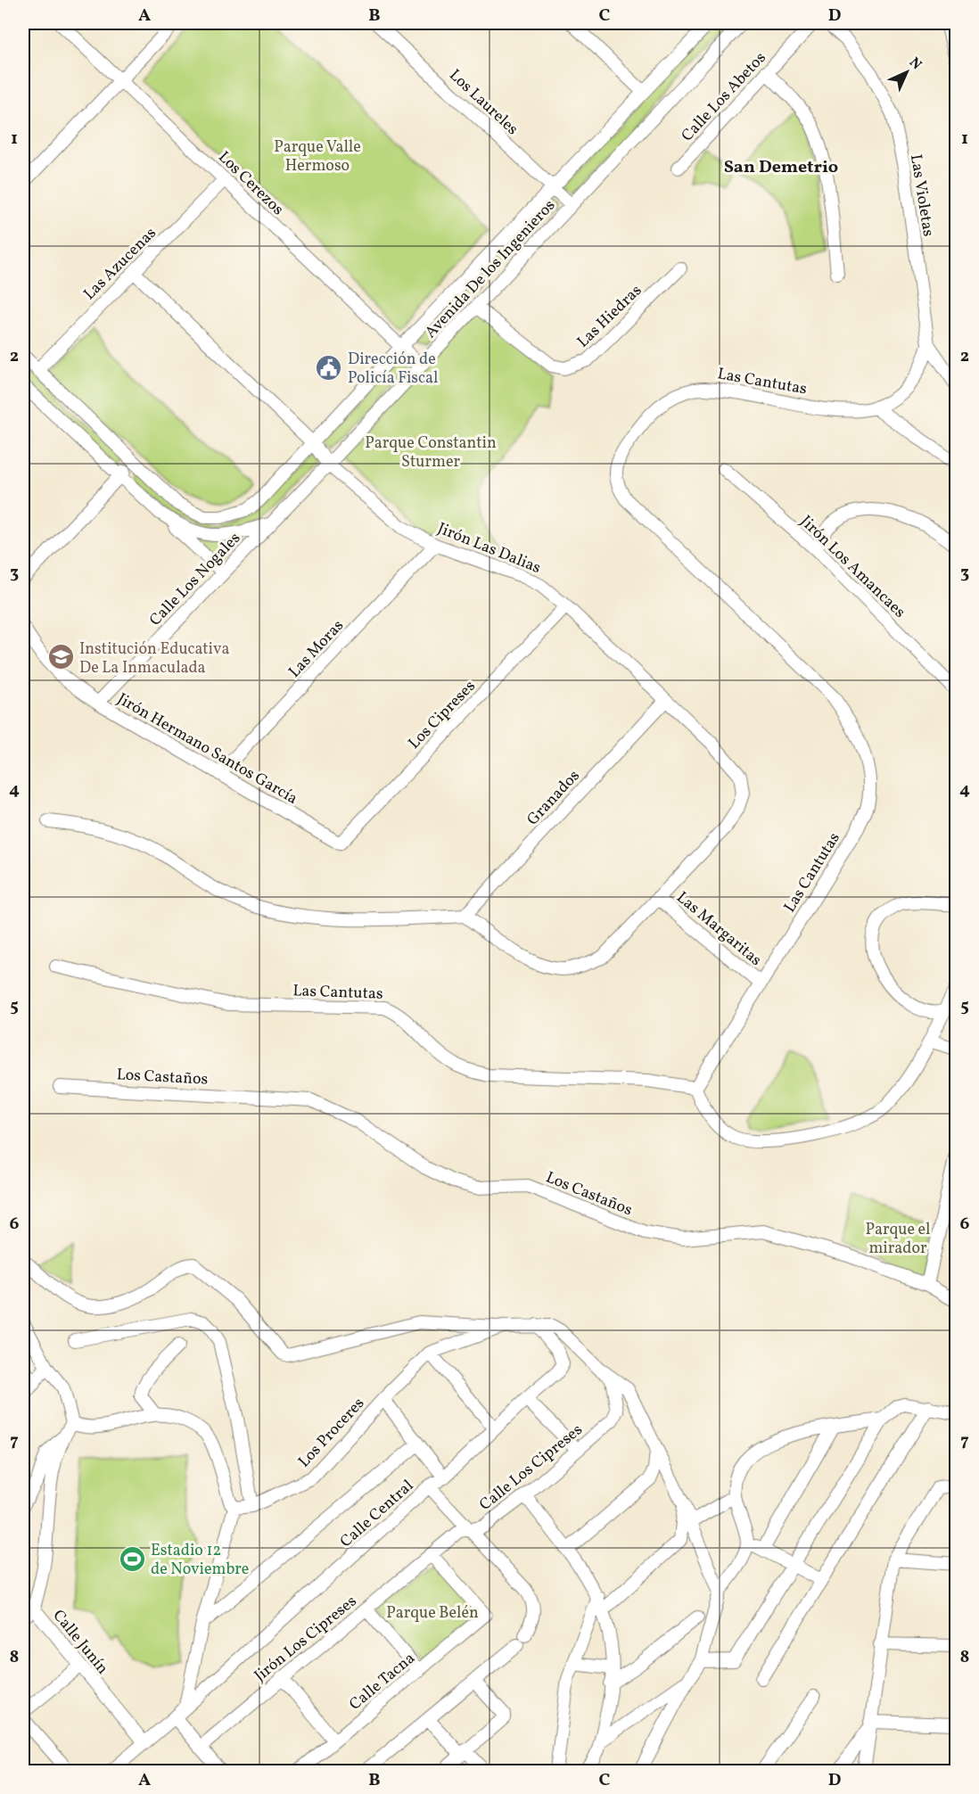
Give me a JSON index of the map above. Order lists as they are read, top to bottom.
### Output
{
  "streets": {
    "street": [
      "Calle Los Abetos",
      "Los Laureles",
      "Los Cerezos",
      "Las Violetas",
      "Las Azucenas",
      "Avenida De los Ingenieros",
      "Las Hiedras",
      "Las Cantutas",
      "Jirón Las Dalias",
      "Jirón Los Amancaes",
      "Calle Los Nogales",
      "Las Moras",
      "Los Cipreses",
      "Jirón Hermano Santos García",
      "Granados",
      "Las Margaritas",
      "Los Castaños",
      "Los Proceres",
      "Calle Los Cipreses",
      "Calle Central",
      "Jirón Los Cipreses",
      "Calle Junín",
      "Calle Tacna"
    ]
  },
  "crossings": [
    ["Los Laureles", "Avenida De los Ingenieros"],
    ["Los Cerezos", "Las Azucenas"],
    ["Los Cerezos", "Avenida De los Ingenieros"],
    ["Las Violetas", "Las Cantutas"],
    ["Las Azucenas", "Avenida De los Ingenieros"],
    ["Las Azucenas", "Jirón Las Dalias"],
    ["Avenida De los Ingenieros", "Las Hiedras"],
    ["Avenida De los Ingenieros", "Jirón Las Dalias"],
    ["Avenida De los Ingenieros", "Calle Los Nogales"],
    ["Las Cantutas", "Las Margaritas"],
    ["Jirón Las Dalias", "Las Moras"],
    ["Jirón Las Dalias", "Los Cipreses"],
    ["Jirón Las Dalias", "Granados"],
    ["Jirón Las Dalias", "Las Margaritas"],
    ["Calle Los Nogales", "Jirón Hermano Santos García"],
    ["Las Moras", "Jirón Hermano Santos García"],
    ["Los Cipreses", "Jirón Hermano Santos García"],
    ["Los Proceres", "Calle Los Cipreses"],
    ["Los Proceres", "Calle Central"],
    ["Calle Los Cipreses", "Jirón Los Cipreses"],
    ["Calle Los Cipreses", "Calle Tacna"],
    ["Calle Central", "Calle Junín"],
    ["Jirón Los Cipreses", "Calle Tacna"]
  ],
  "districts": ["San Demetrio"],
  "parks": [
    "Parque Valle Hermoso",
    "Parque Constantin Sturmer",
    "Parque el mirador",
    "Parque Belén"
  ],
  "places": {
    "public building": ["Dirección de Policía Fiscal"],
    "school or university": ["Institución Educativa De La Inmaculada"],
    "sports": ["Estadio 12 de Noviembre"]
  },
  "north": "top right",
  "grid": {
    "columns": [
      "A",
      "B",
      "C",
      "D"
    ],
    "rows": [
      "1",
      "2",
      "3",
      "4",
      "5",
      "6",
      "7",
      "8"
    ]
  }
}
